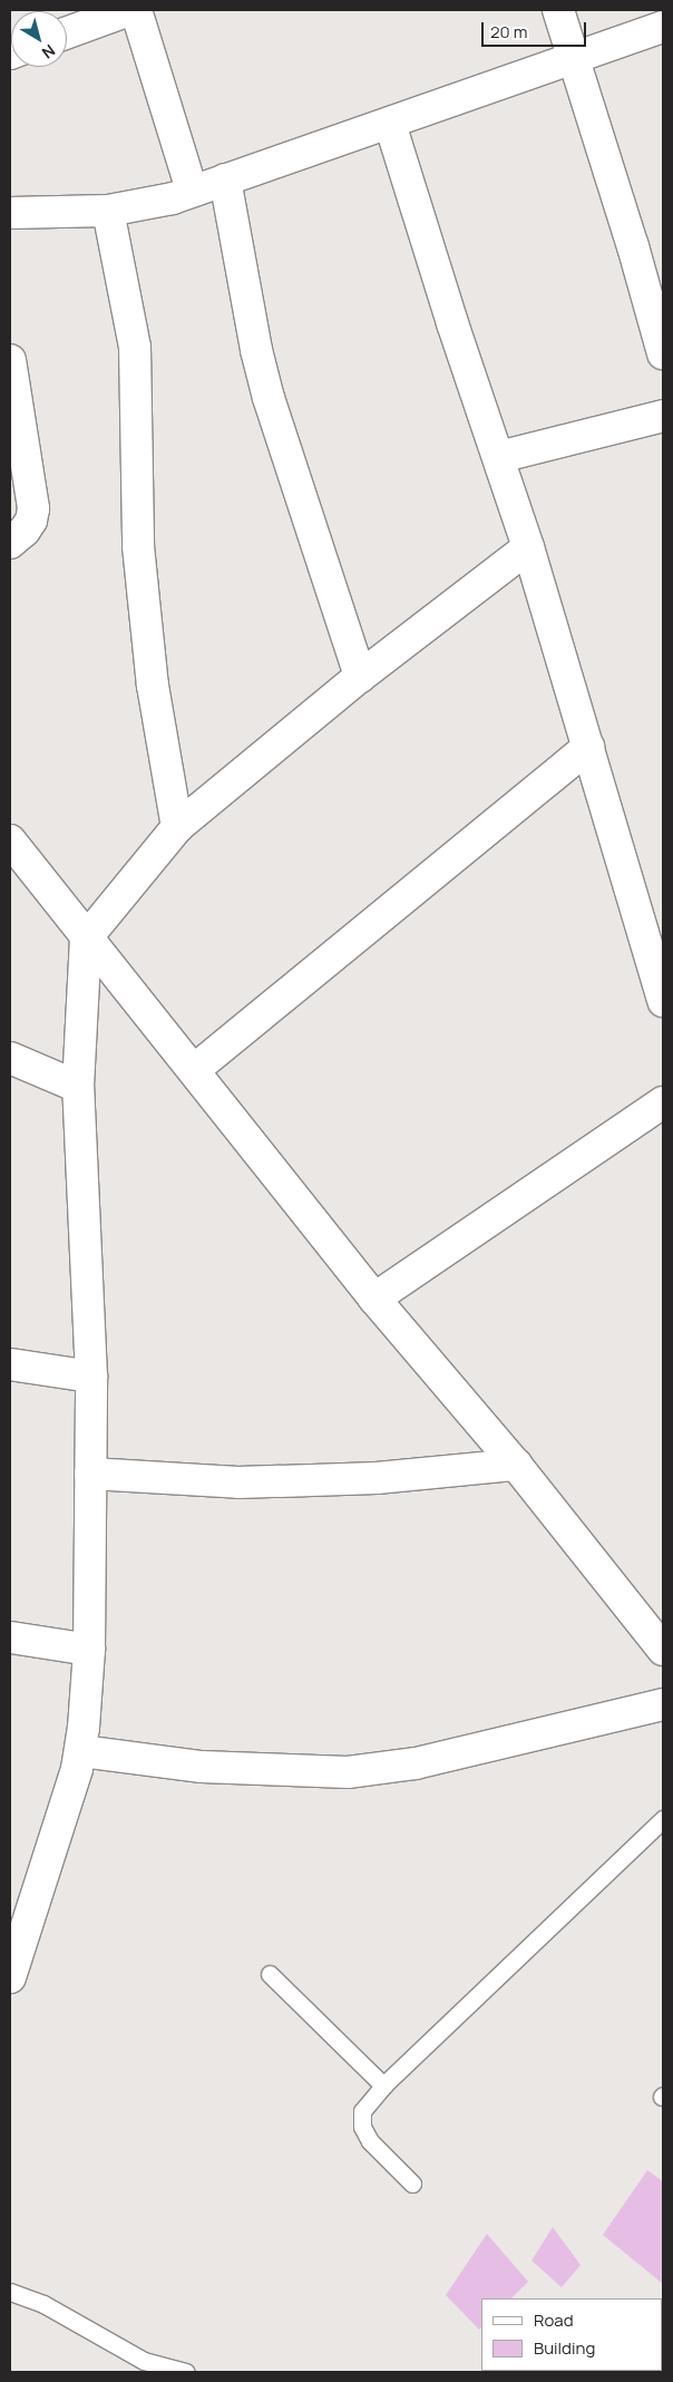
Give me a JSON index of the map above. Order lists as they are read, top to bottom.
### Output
{
  "legend": ["Road", "Building"],
  "scale_bar": "20 m",
  "north": "bottom right"
}
